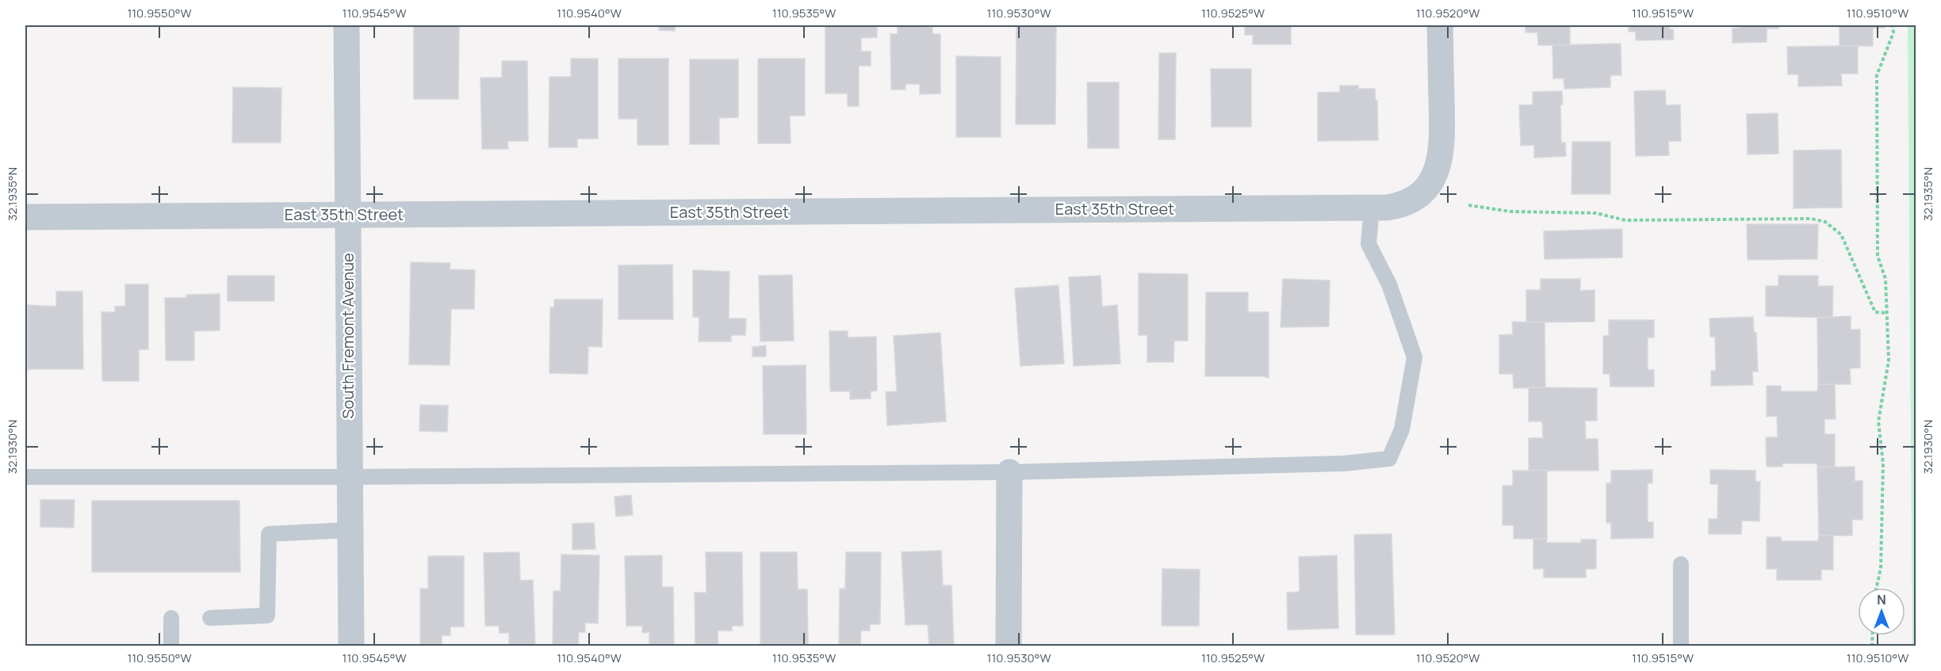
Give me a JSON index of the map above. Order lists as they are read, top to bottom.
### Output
{
  "streets": {
    "street": ["East 35th Street", "South Fremont Avenue"]
  },
  "crossings": [
    ["East 35th Street", "South Fremont Avenue"]
  ],
  "north": "top",
  "coordinates": [
    "110.9550°W",
    "110.9545°W",
    "110.9540°W",
    "110.9535°W",
    "110.9530°W",
    "110.9525°W",
    "110.9520°W",
    "110.9515°W",
    "110.9510°W",
    "32.1935°N",
    "32.1930°N"
  ]
}
